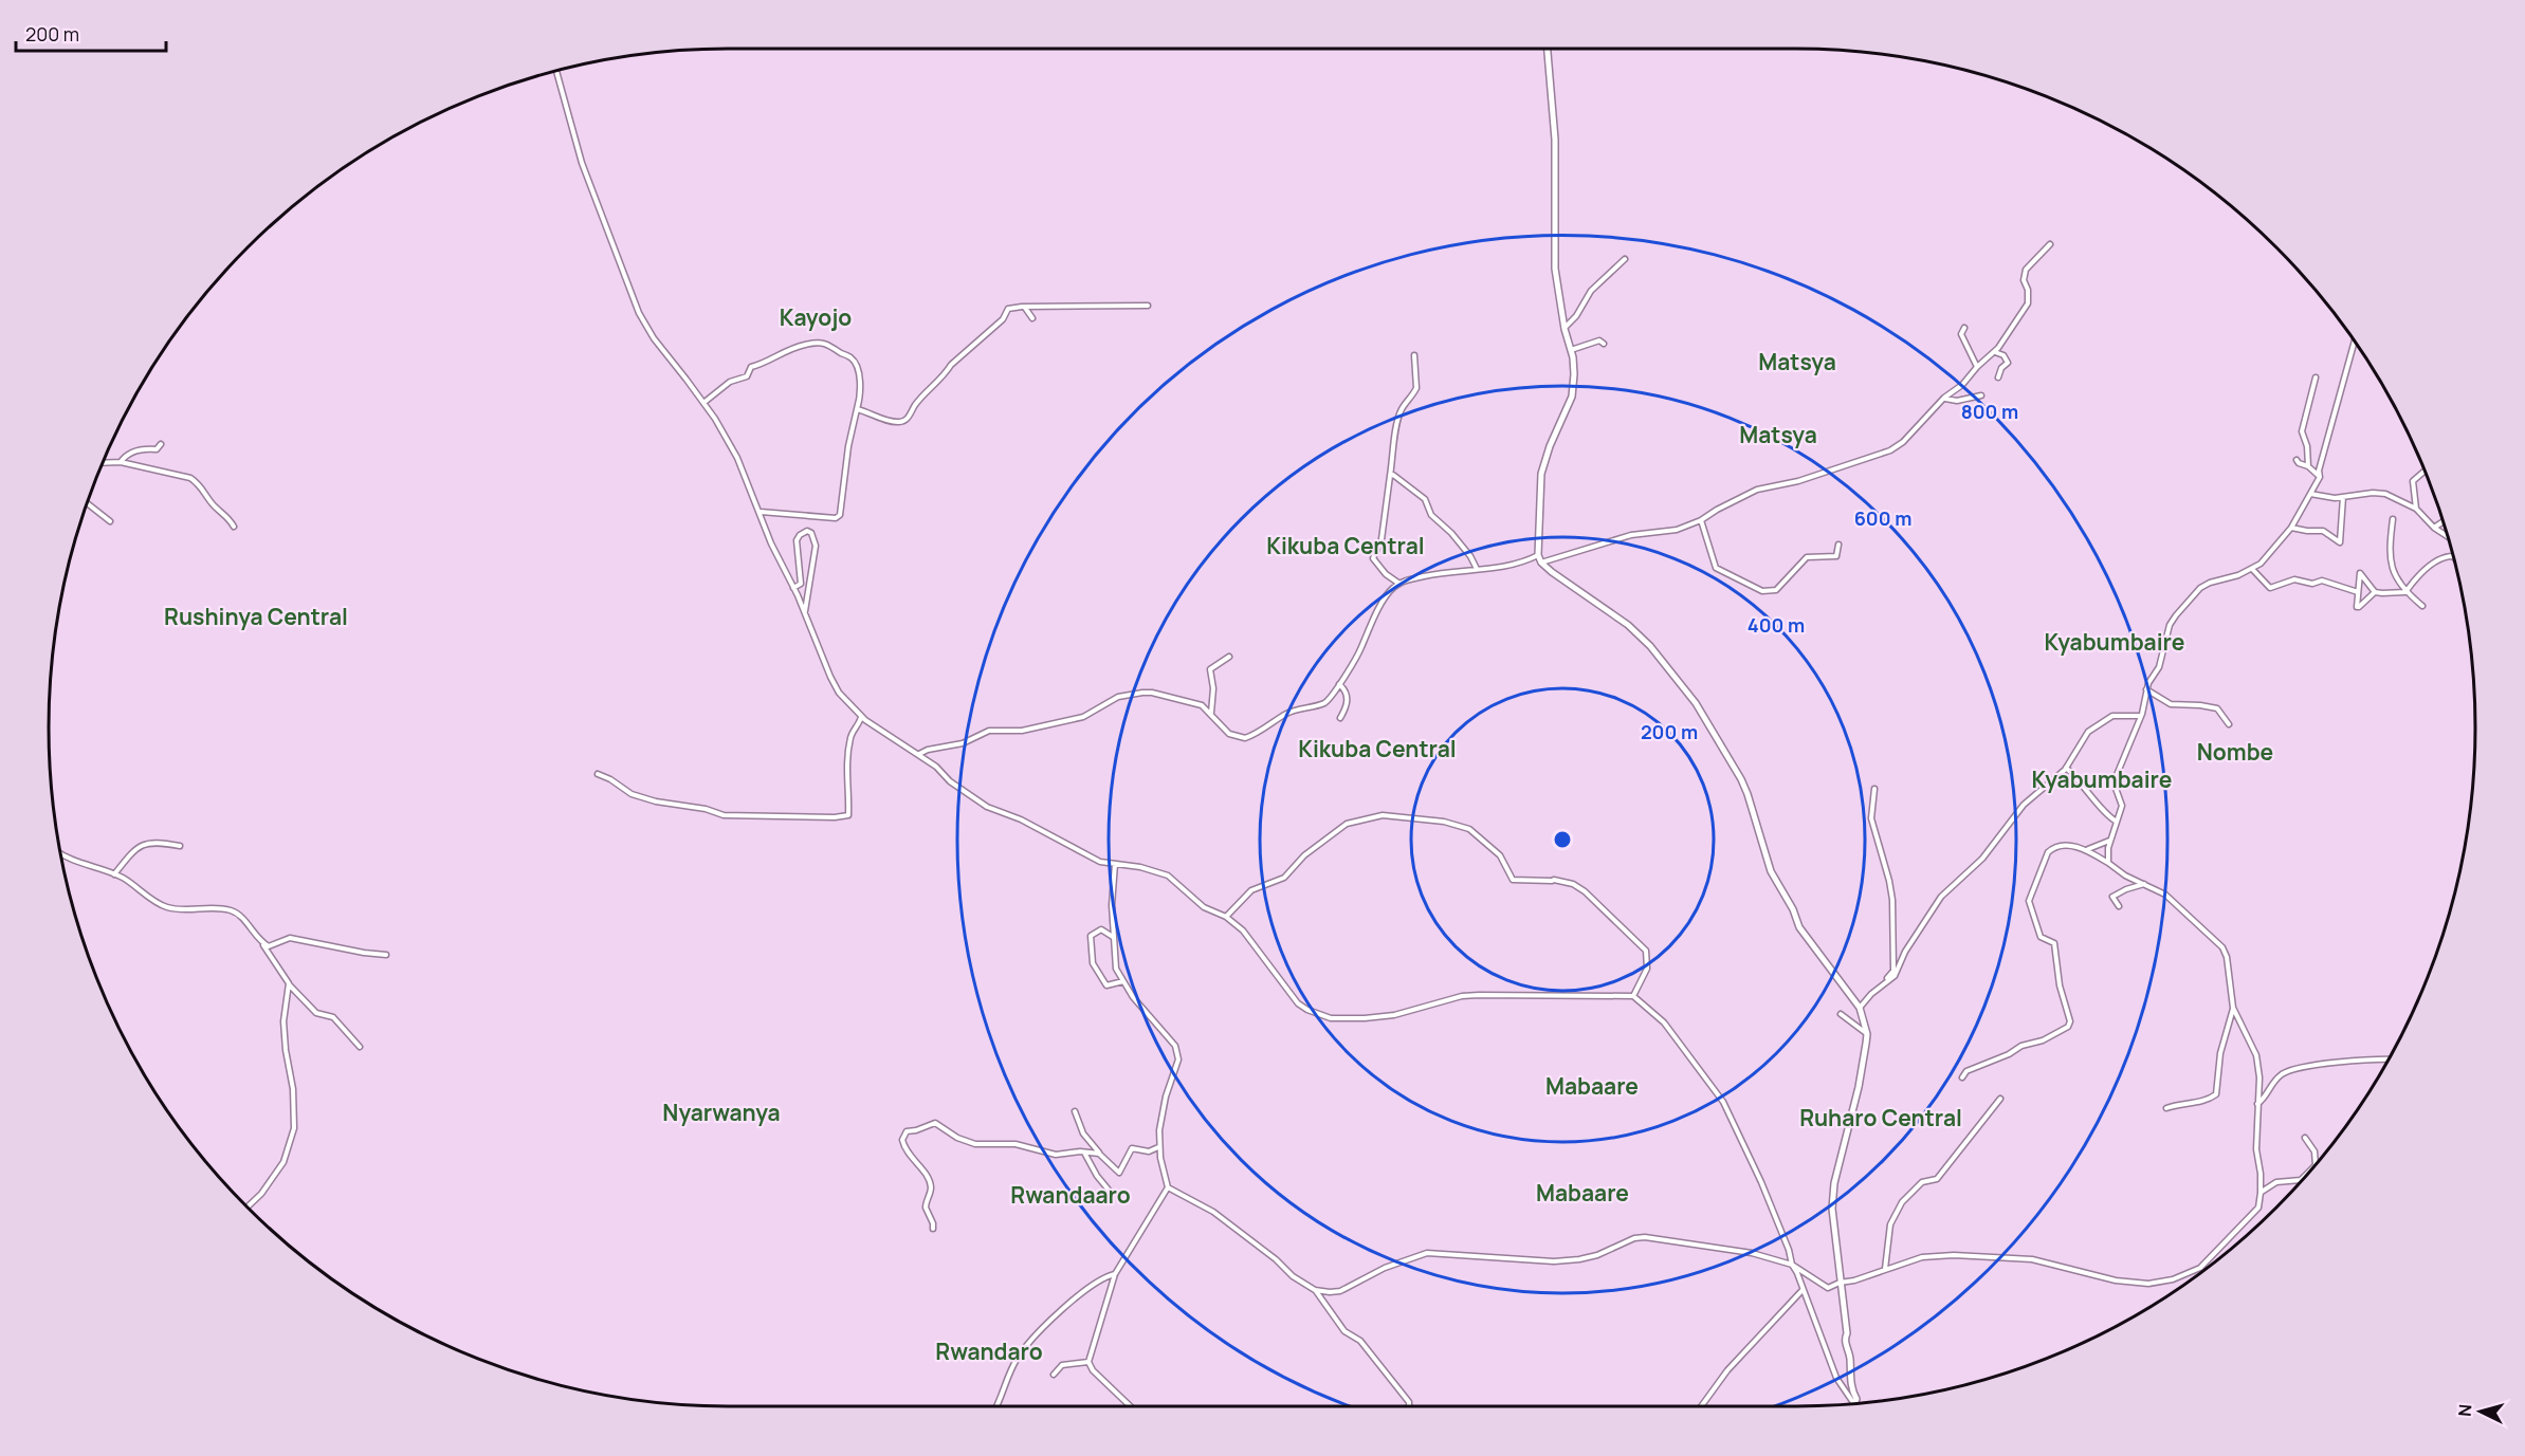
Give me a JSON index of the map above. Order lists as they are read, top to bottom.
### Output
{
  "districts": [
    "Kayojo",
    "Matsya",
    "Matsya",
    "Kikuba Central",
    "Rushinya Central",
    "Kyabumbaire",
    "Kikuba Central",
    "Nombe",
    "Kyabumbaire",
    "Mabaare",
    "Nyarwanya",
    "Ruharo Central",
    "Mabaare",
    "Rwandaaro",
    "Rwandaro"
  ],
  "scale_bar": "200 m",
  "north": "left",
  "rings": [
    "800 m",
    "600 m",
    "400 m",
    "200 m"
  ]
}
